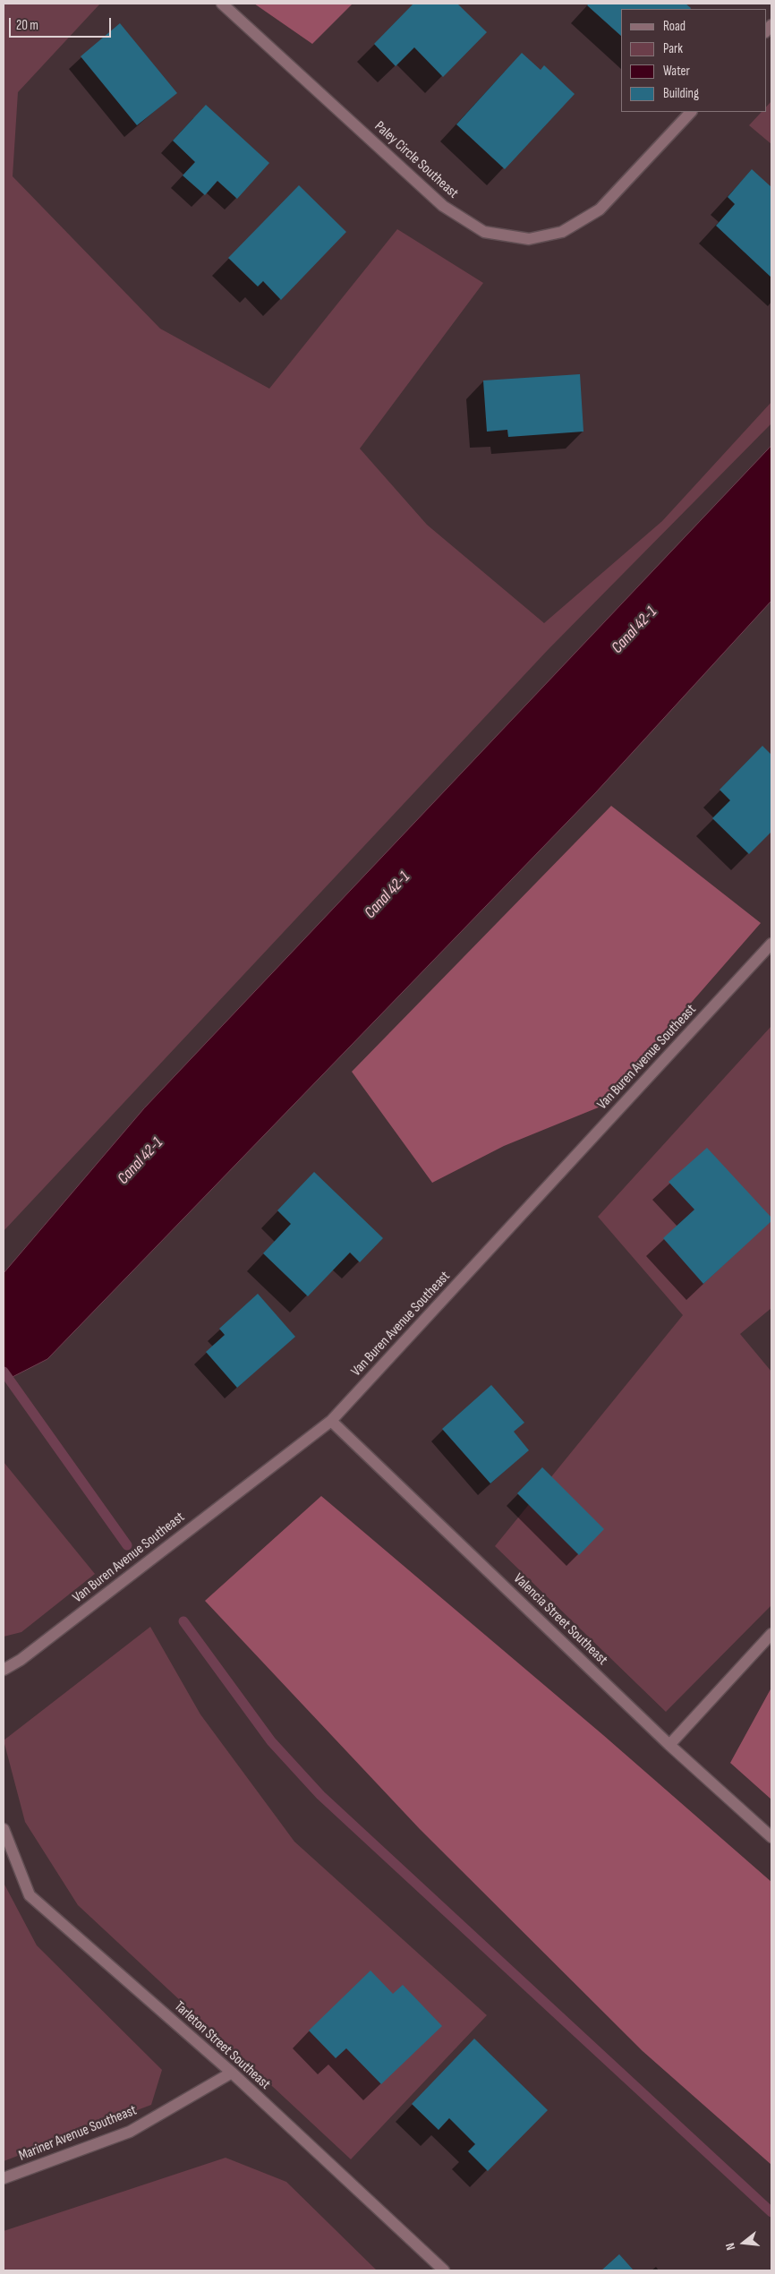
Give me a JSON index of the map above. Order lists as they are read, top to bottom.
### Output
{
  "streets": {
    "street": [
      "Paley Circle Southeast",
      "Van Buren Avenue Southeast",
      "Valencia Street Southeast",
      "Tarleton Street Southeast",
      "Mariner Avenue Southeast"
    ]
  },
  "crossings": [
    ["Van Buren Avenue Southeast", "Valencia Street Southeast"],
    ["Tarleton Street Southeast", "Mariner Avenue Southeast"]
  ],
  "water": ["Canal 42-1"],
  "legend": [
    "Road",
    "Park",
    "Water",
    "Building"
  ],
  "scale_bar": "20 m",
  "north": "left"
}
